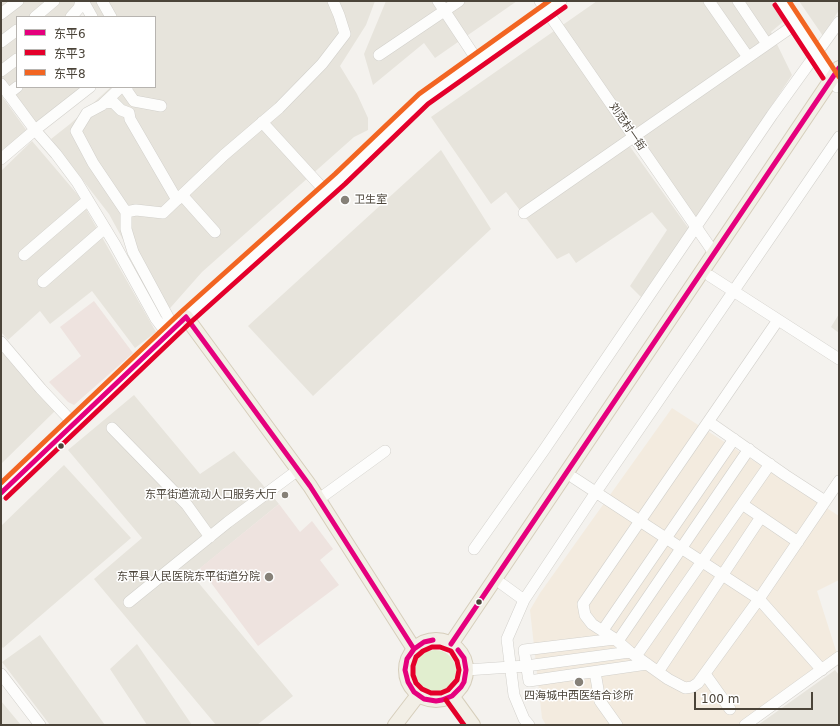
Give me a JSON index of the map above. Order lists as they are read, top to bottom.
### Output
{
  "streets": {
    "street": ["刘范村一街"]
  },
  "places": [
    "卫生室",
    "东平街道流动人口服务大厅",
    "东平县人民医院东平街道分院",
    "四海城中西医结合诊所"
  ],
  "lines": ["transit line 东平8", "transit line 东平3", "transit line 东平6"],
  "legend": ["东平6", "东平3", "东平8"],
  "scale_bar": "100 m"
}
